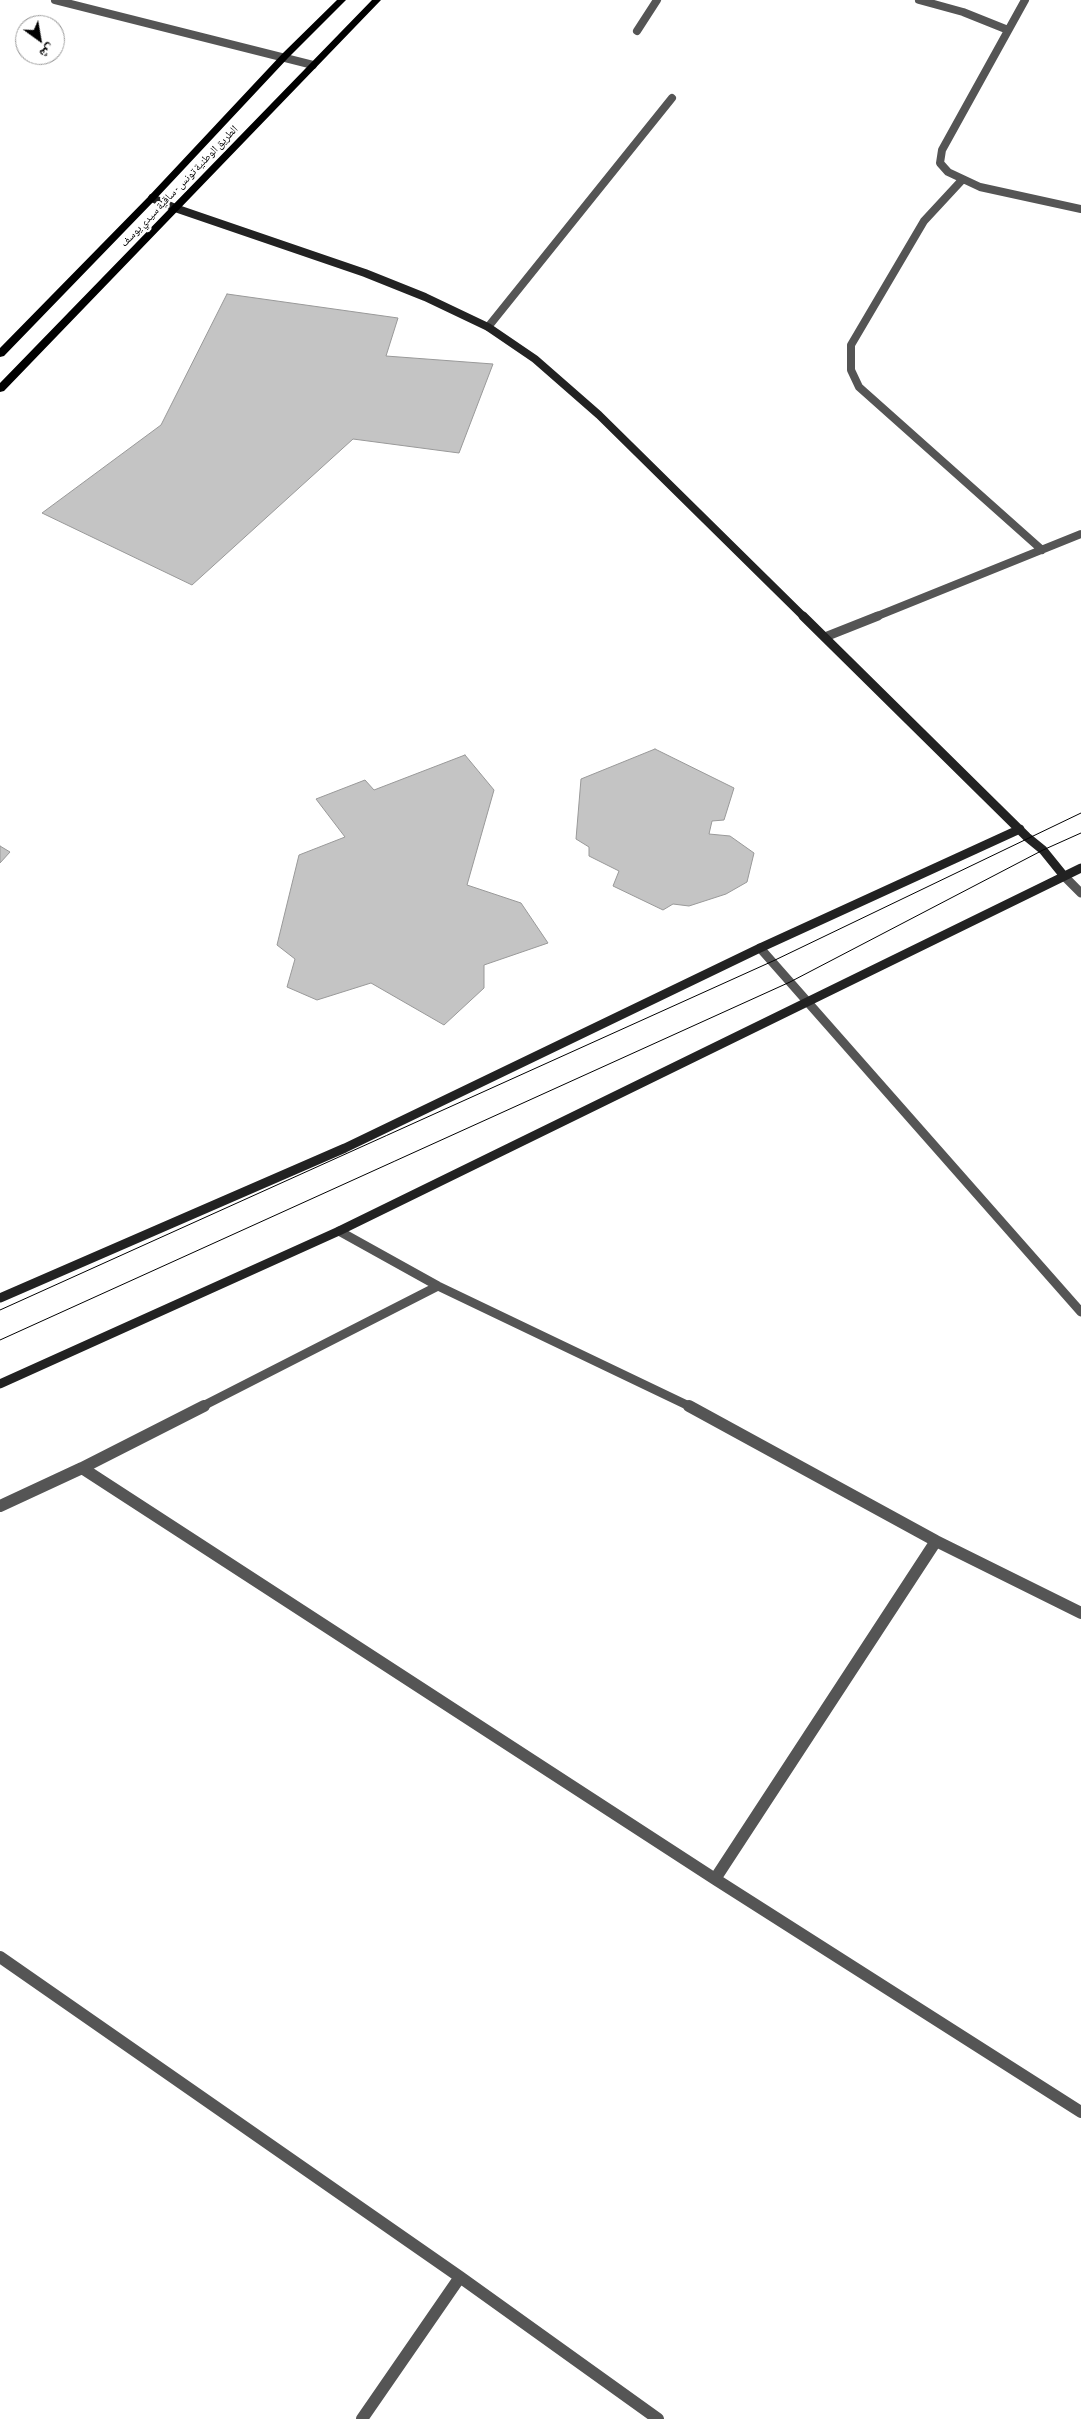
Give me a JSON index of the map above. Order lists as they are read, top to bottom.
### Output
{
  "streets": {
    "highway": ["الطريق الوطنية تونس - ساقية سيدي يوسف"]
  },
  "north": "bottom right"
}
